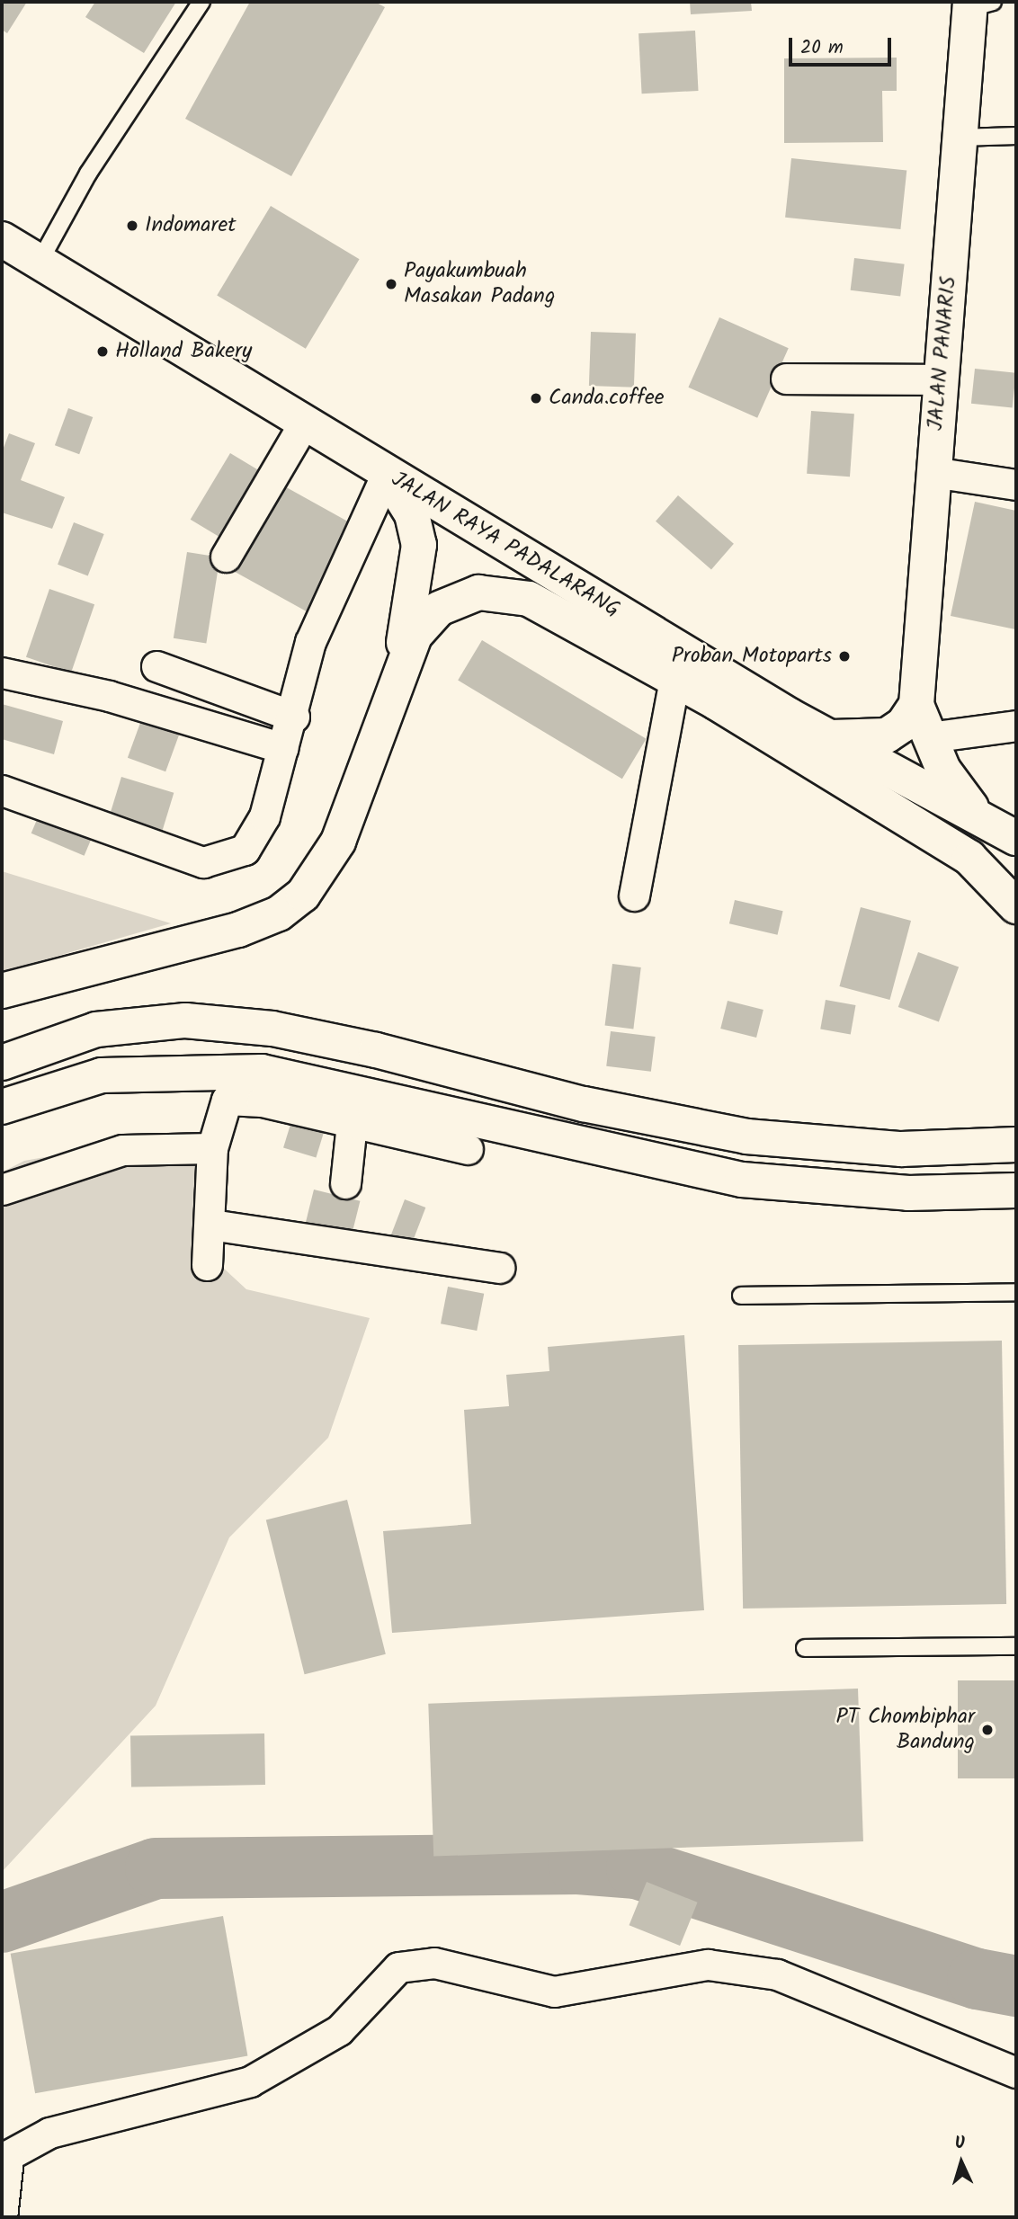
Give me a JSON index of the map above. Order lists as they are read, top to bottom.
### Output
{
  "streets": {
    "main road": ["JALAN PANARIS", "JALAN RAYA PADALARANG"]
  },
  "crossings": [
    ["JALAN PANARIS", "JALAN RAYA PADALARANG"]
  ],
  "places": [
    "Indomaret",
    "Payakumbuah Masakan Padang",
    "Holland Bakery",
    "Canda.coffee",
    "Proban Motoparts",
    "PT Chombiphar Bandung"
  ],
  "scale_bar": "20 m",
  "north": "top"
}
